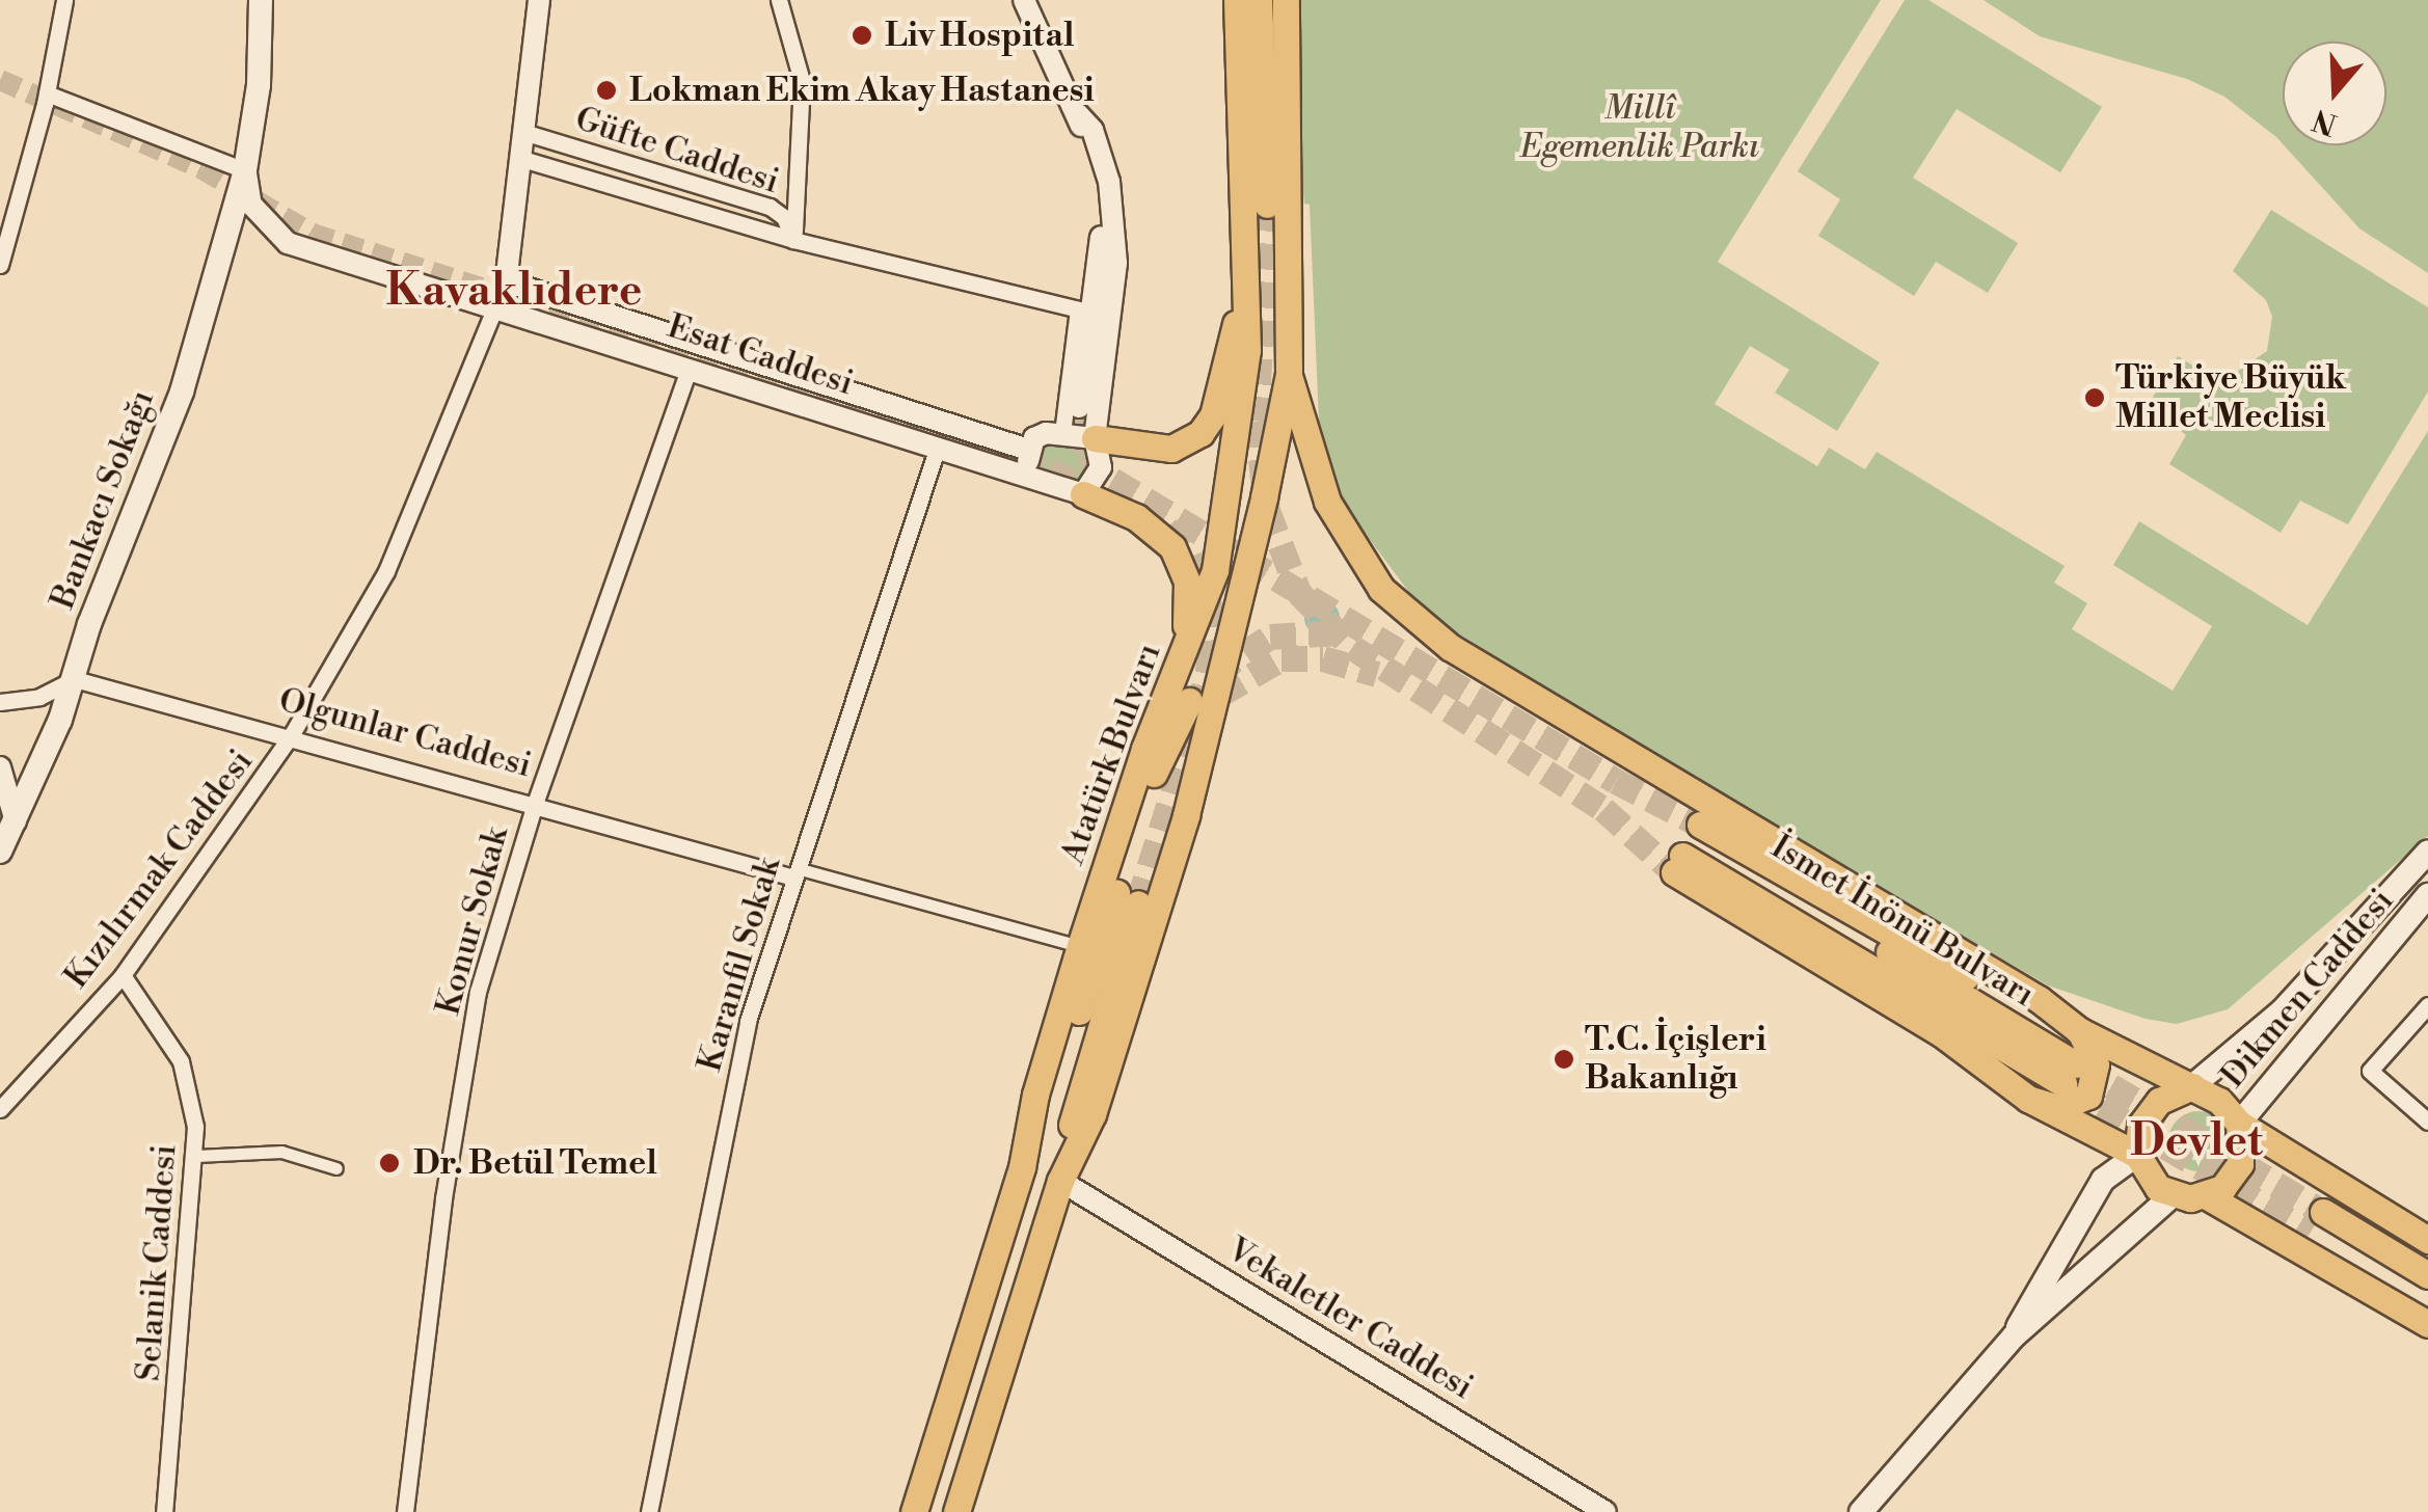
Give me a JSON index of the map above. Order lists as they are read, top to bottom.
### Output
{
  "streets": {
    "main road": [
      "Esat Caddesi",
      "Bankacı Sokağı",
      "Atatürk Bulvarı",
      "İsmet İnönü Bulvarı",
      "Dikmen Caddesi"
    ],
    "street": [
      "Güfte Caddesi",
      "Olgunlar Caddesi",
      "Kızılırmak Caddesi",
      "Konur Sokak",
      "Karanfil Sokak",
      "Selanik Caddesi",
      "Vekaletler Caddesi"
    ]
  },
  "crossings": [
    ["Güfte Caddesi", "Esat Caddesi"],
    ["Esat Caddesi", "Bankacı Sokağı"],
    ["Esat Caddesi", "Kızılırmak Caddesi"],
    ["Esat Caddesi", "Konur Sokak"],
    ["Esat Caddesi", "Karanfil Sokak"],
    ["Bankacı Sokağı", "Olgunlar Caddesi"],
    ["Olgunlar Caddesi", "Atatürk Bulvarı"],
    ["Olgunlar Caddesi", "Kızılırmak Caddesi"],
    ["Olgunlar Caddesi", "Konur Sokak"],
    ["Olgunlar Caddesi", "Karanfil Sokak"],
    ["Kızılırmak Caddesi", "Selanik Caddesi"]
  ],
  "districts": ["Kavaklıdere", "Devlet"],
  "parks": ["Millî Egemenlik Parkı"],
  "places": [
    "Liv Hospital",
    "Lokman Ekim Akay Hastanesi",
    "Türkiye Büyük Millet Meclisi",
    "T.C. İçişleri Bakanlığı",
    "Dr. Betül Temel"
  ],
  "north": "bottom"
}
